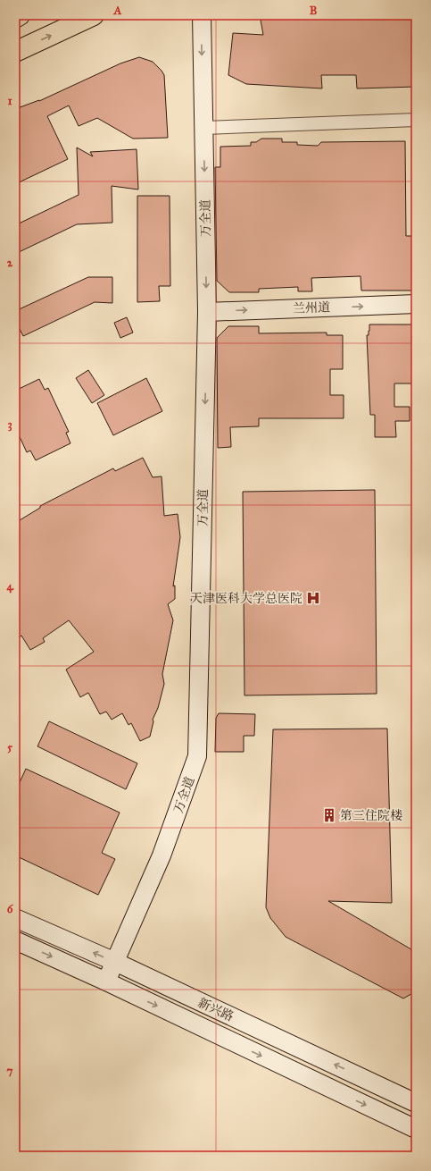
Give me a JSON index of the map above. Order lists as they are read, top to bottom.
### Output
{
  "streets": {
    "street": ["万全道", "兰州道", "新兴路"]
  },
  "crossings": [
    ["万全道", "兰州道"],
    ["万全道", "新兴路"]
  ],
  "one_way": ["万全道", "兰州道"],
  "places": {
    "hospital": ["天津医科大学总医院"],
    "building": ["第三住院楼"]
  },
  "grid": {
    "columns": ["A", "B"],
    "rows": [
      "1",
      "2",
      "3",
      "4",
      "5",
      "6",
      "7"
    ]
  }
}
